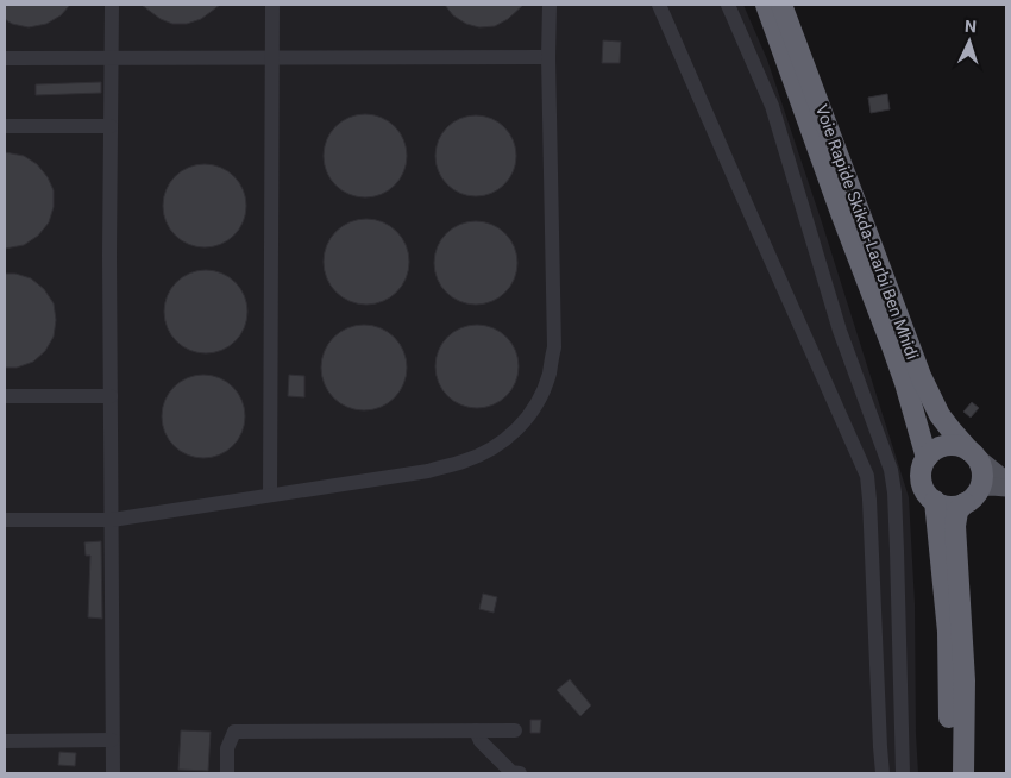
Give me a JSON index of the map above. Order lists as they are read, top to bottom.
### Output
{
  "streets": {
    "highway": ["Voie Rapide Skikda-Laarbi Ben Mhidi"]
  },
  "north": "top"
}
